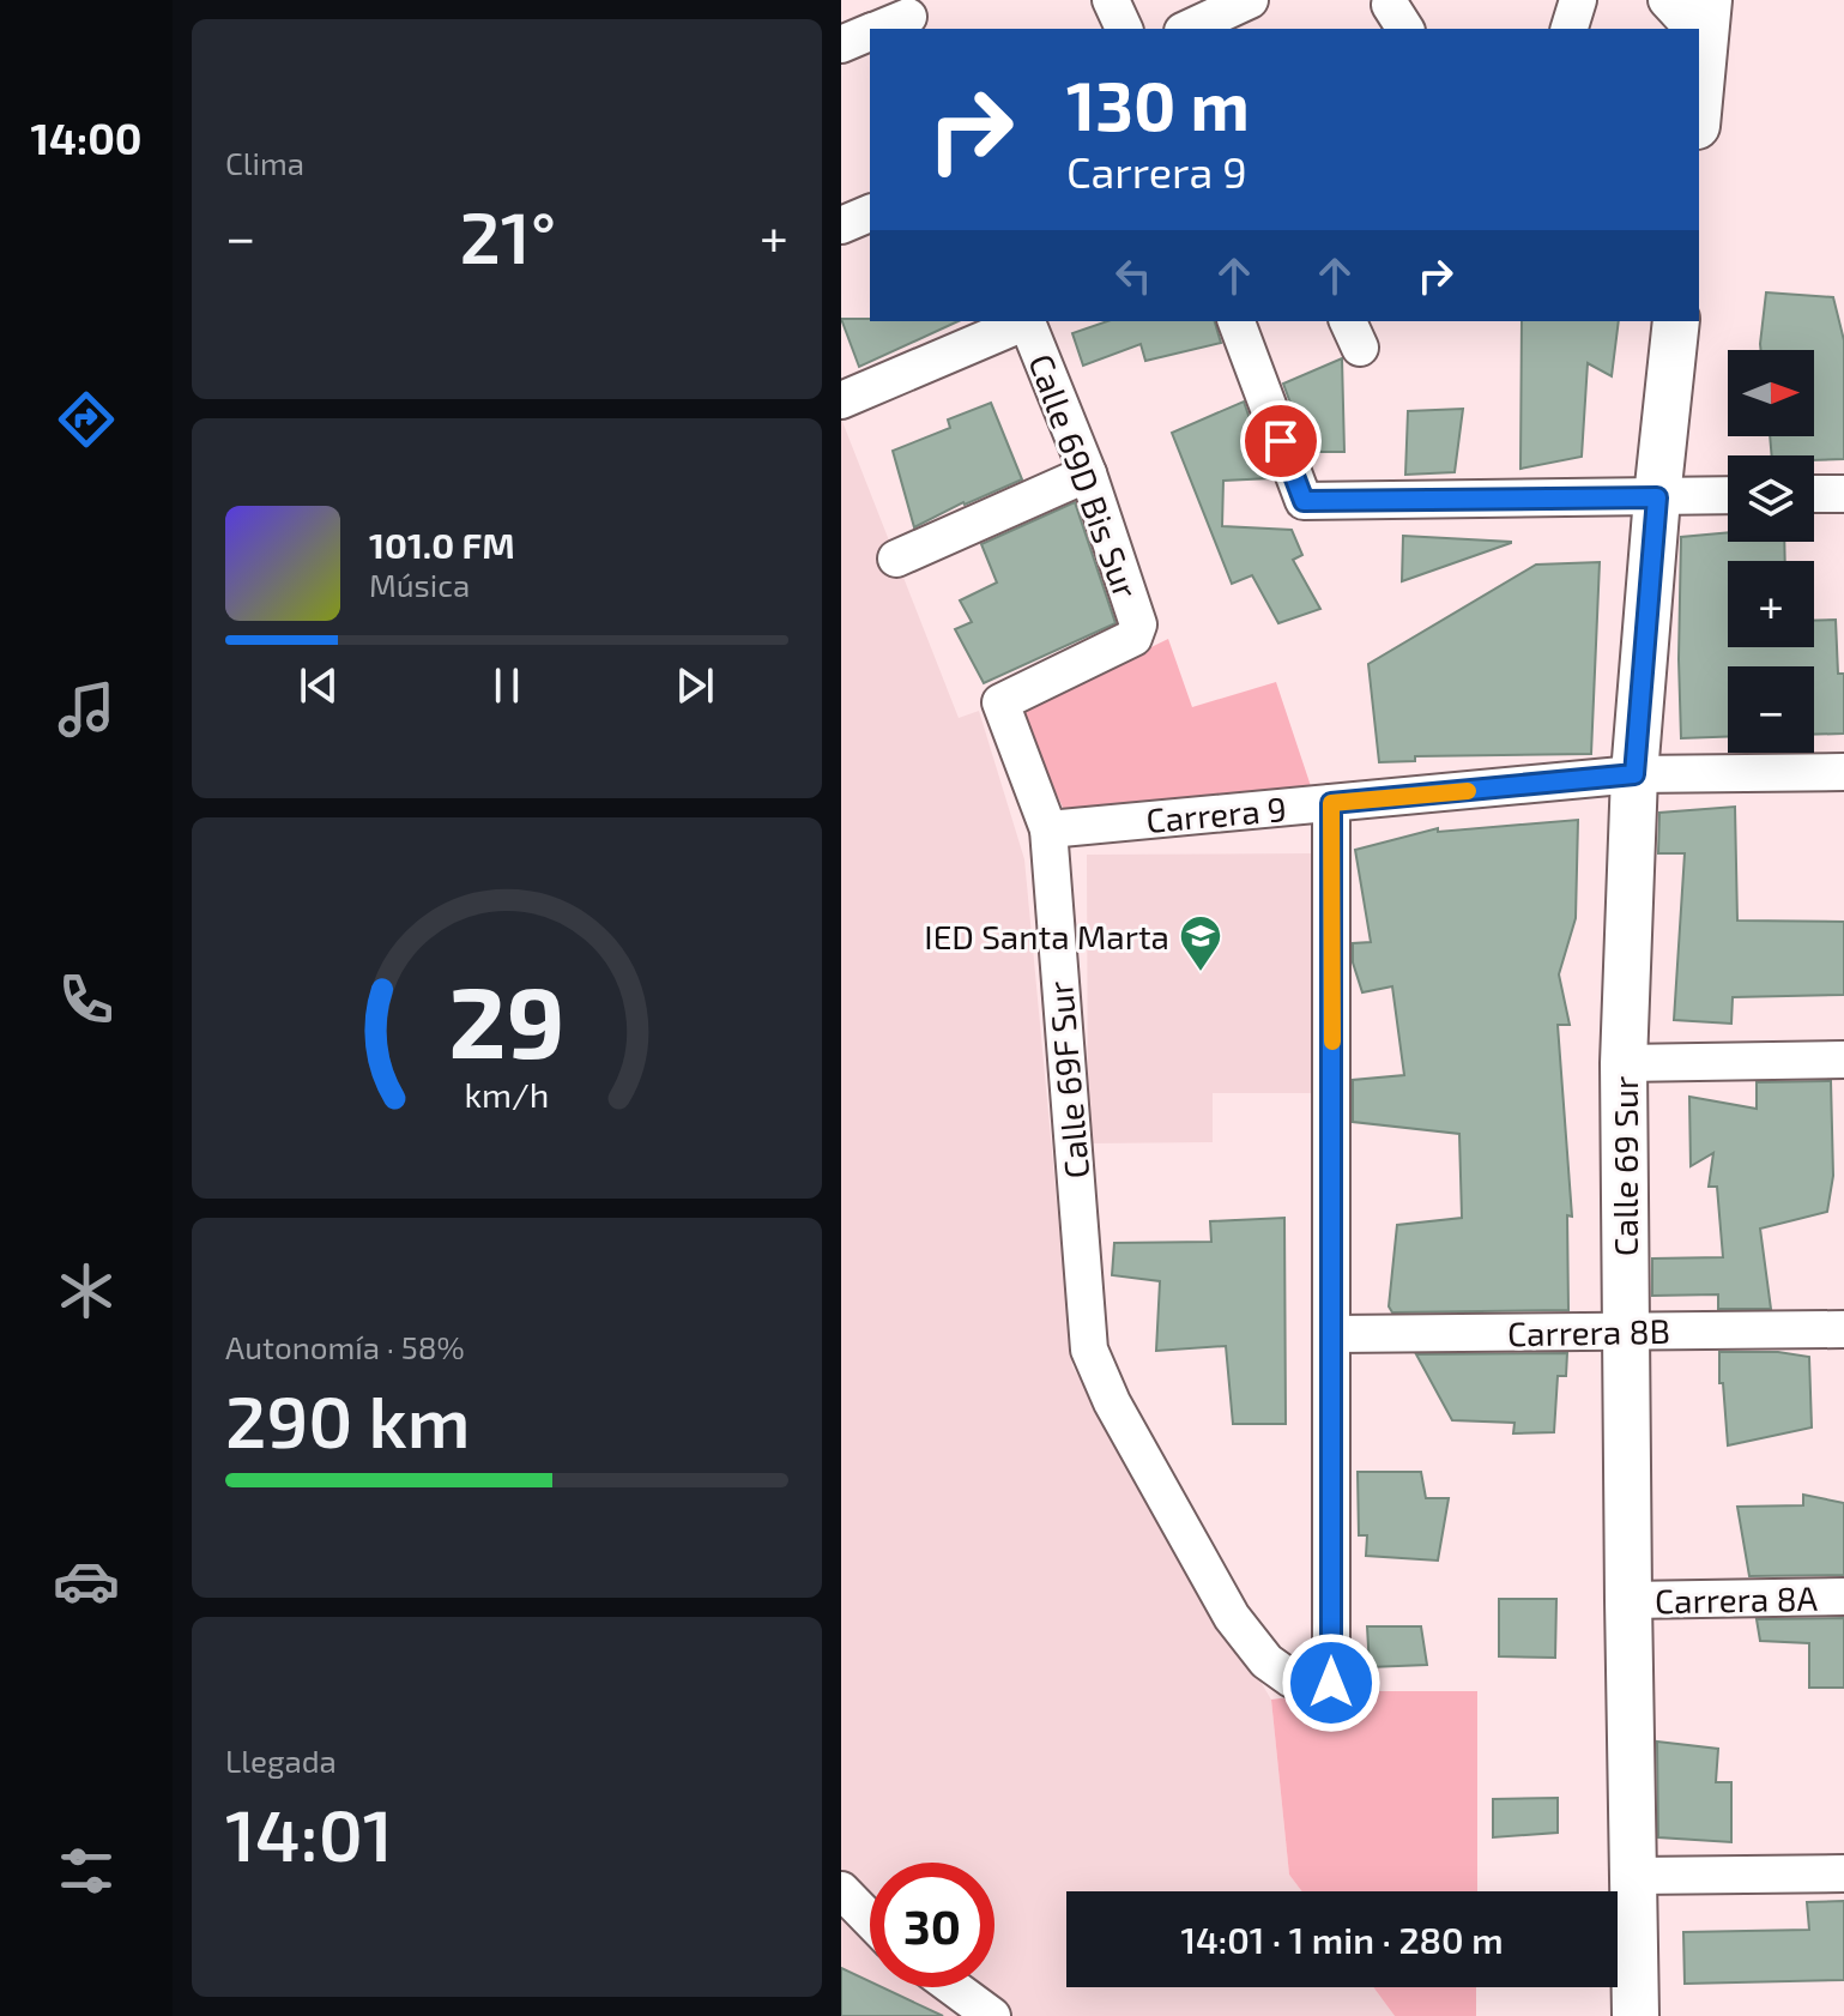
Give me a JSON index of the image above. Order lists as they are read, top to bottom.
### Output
{
  "streets": {
    "street": [
      "Calle 69D Bis Sur",
      "Carrera 9",
      "Calle 69F Sur",
      "Calle 69 Sur",
      "Carrera 8B",
      "Carrera 8A"
    ]
  },
  "crossings": [
    ["Calle 69D Bis Sur", "Calle 69F Sur"],
    ["Carrera 9", "Calle 69F Sur"],
    ["Carrera 9", "Calle 69 Sur"],
    ["Calle 69F Sur", "Carrera 8B"],
    ["Calle 69 Sur", "Carrera 8B"],
    ["Calle 69 Sur", "Carrera 8A"]
  ],
  "places": {
    "school or university": ["IED Santa Marta"]
  },
  "north": "right",
  "page": {
    "tabs": "14:00",
    "tile": [
      "Clima",
      ["Autonomía · 58%", "290 km"],
      ["Llegada", "14:01"]
    ],
    "turn": ["130 m", "Carrera 9"],
    "heat": ["−", "21°", "+"],
    "map_buttons": ["+", "−"],
    "song": ["101.0 FM", "Música"],
    "limit": "30",
    "trip": "14:01 · 1 min · 280 m",
    "gauge": ["29", "km/h"]
  }
}
